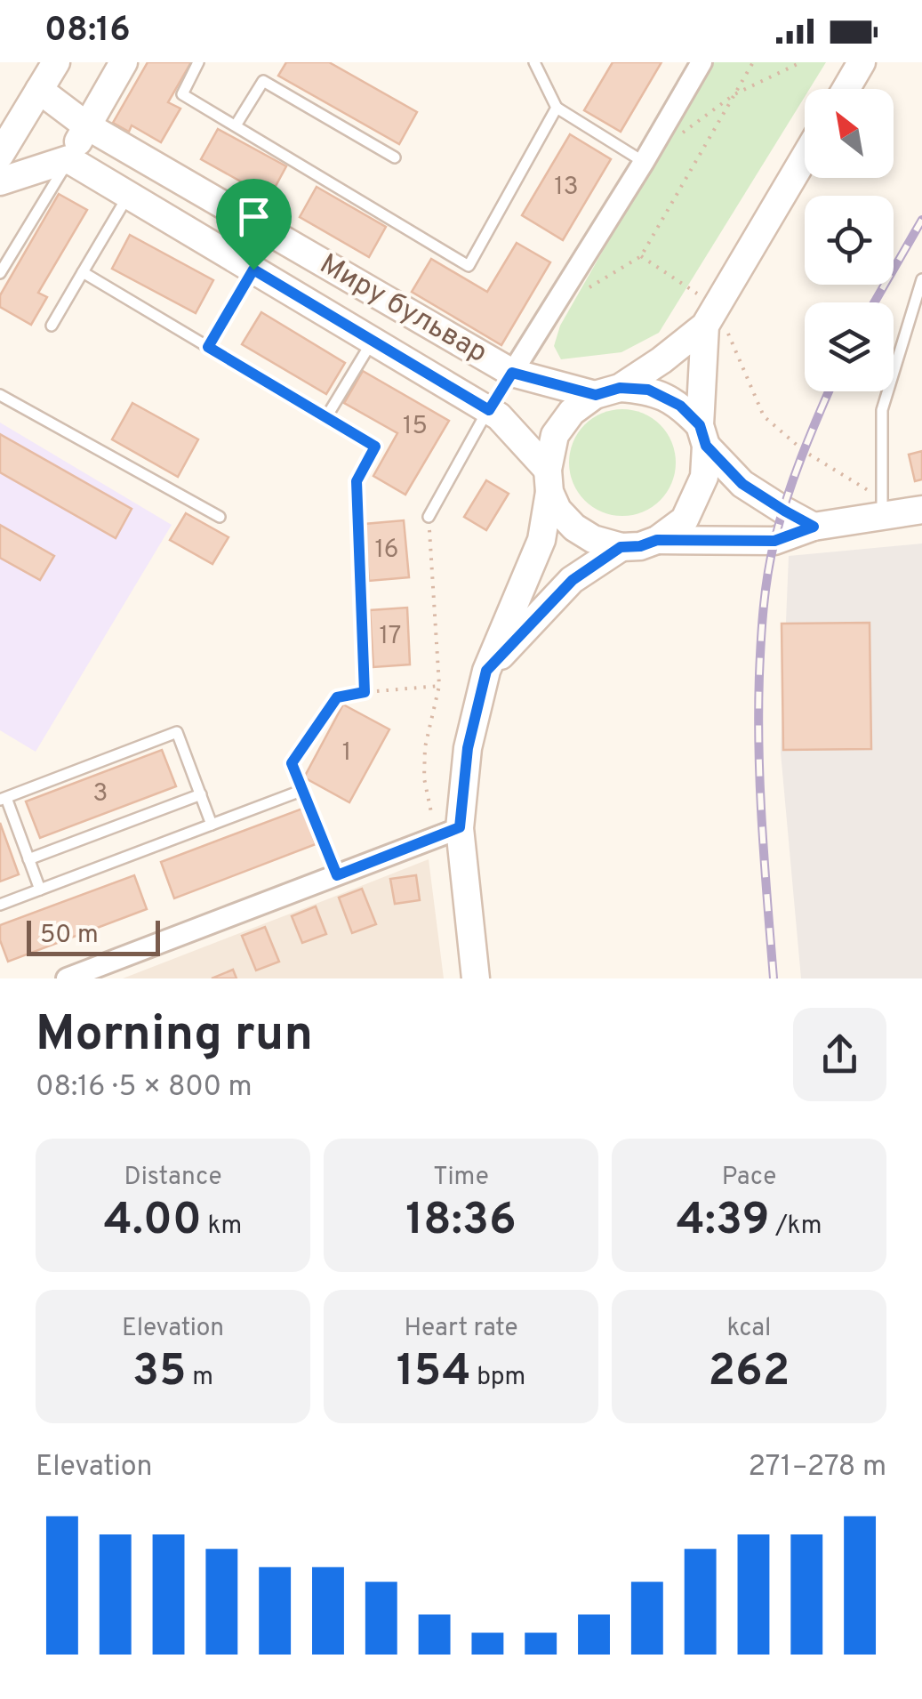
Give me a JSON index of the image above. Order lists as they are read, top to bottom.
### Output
{
  "streets": {
    "main road": ["Миру бульвар"]
  },
  "house_numbers": [
    "13",
    "15",
    "16",
    "17",
    "1",
    "3"
  ],
  "scale_bar": "50 m",
  "north": "top left",
  "page": {
    "status": "08:16",
    "scale": "50 m",
    "heading": ["Morning run", "08:16 · 5 × 800 m"],
    "stats": [
      ["Distance", "4.00 km"],
      ["Time", "18:36"],
      ["Pace", "4:39 /km"],
      ["Elevation", "35 m"],
      ["Heart rate", "154 bpm"],
      ["kcal", "262"]
    ],
    "chart": ["Elevation", "271–278 m"]
  }
}
